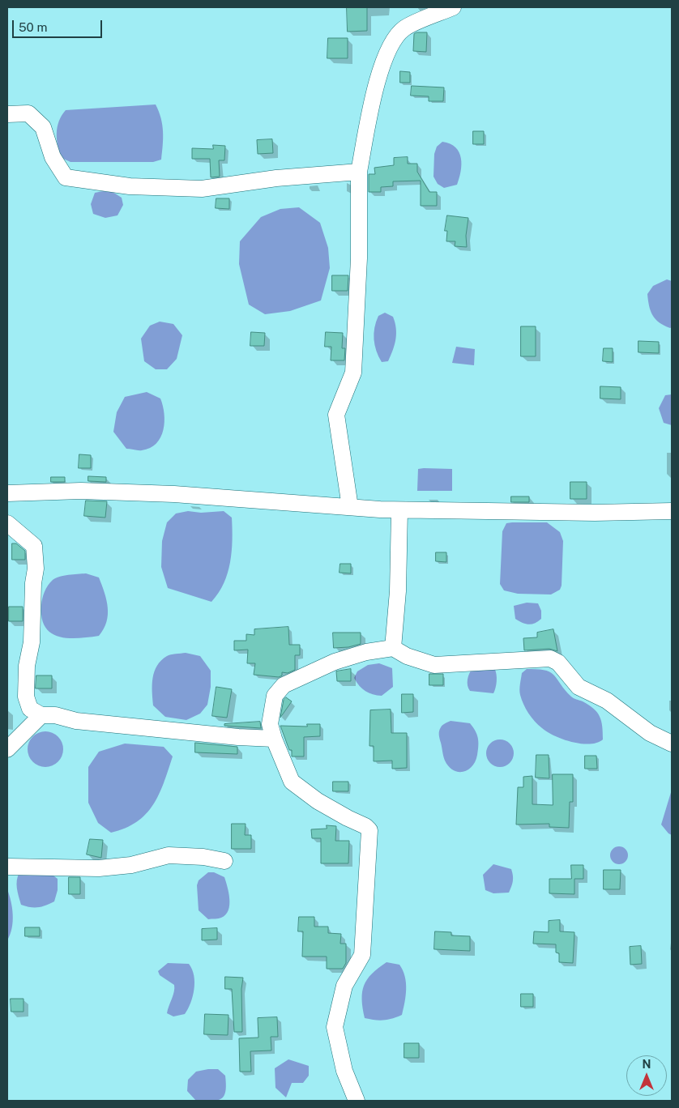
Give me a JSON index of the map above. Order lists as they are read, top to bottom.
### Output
{
  "scale_bar": "50 m",
  "north": "top"
}
